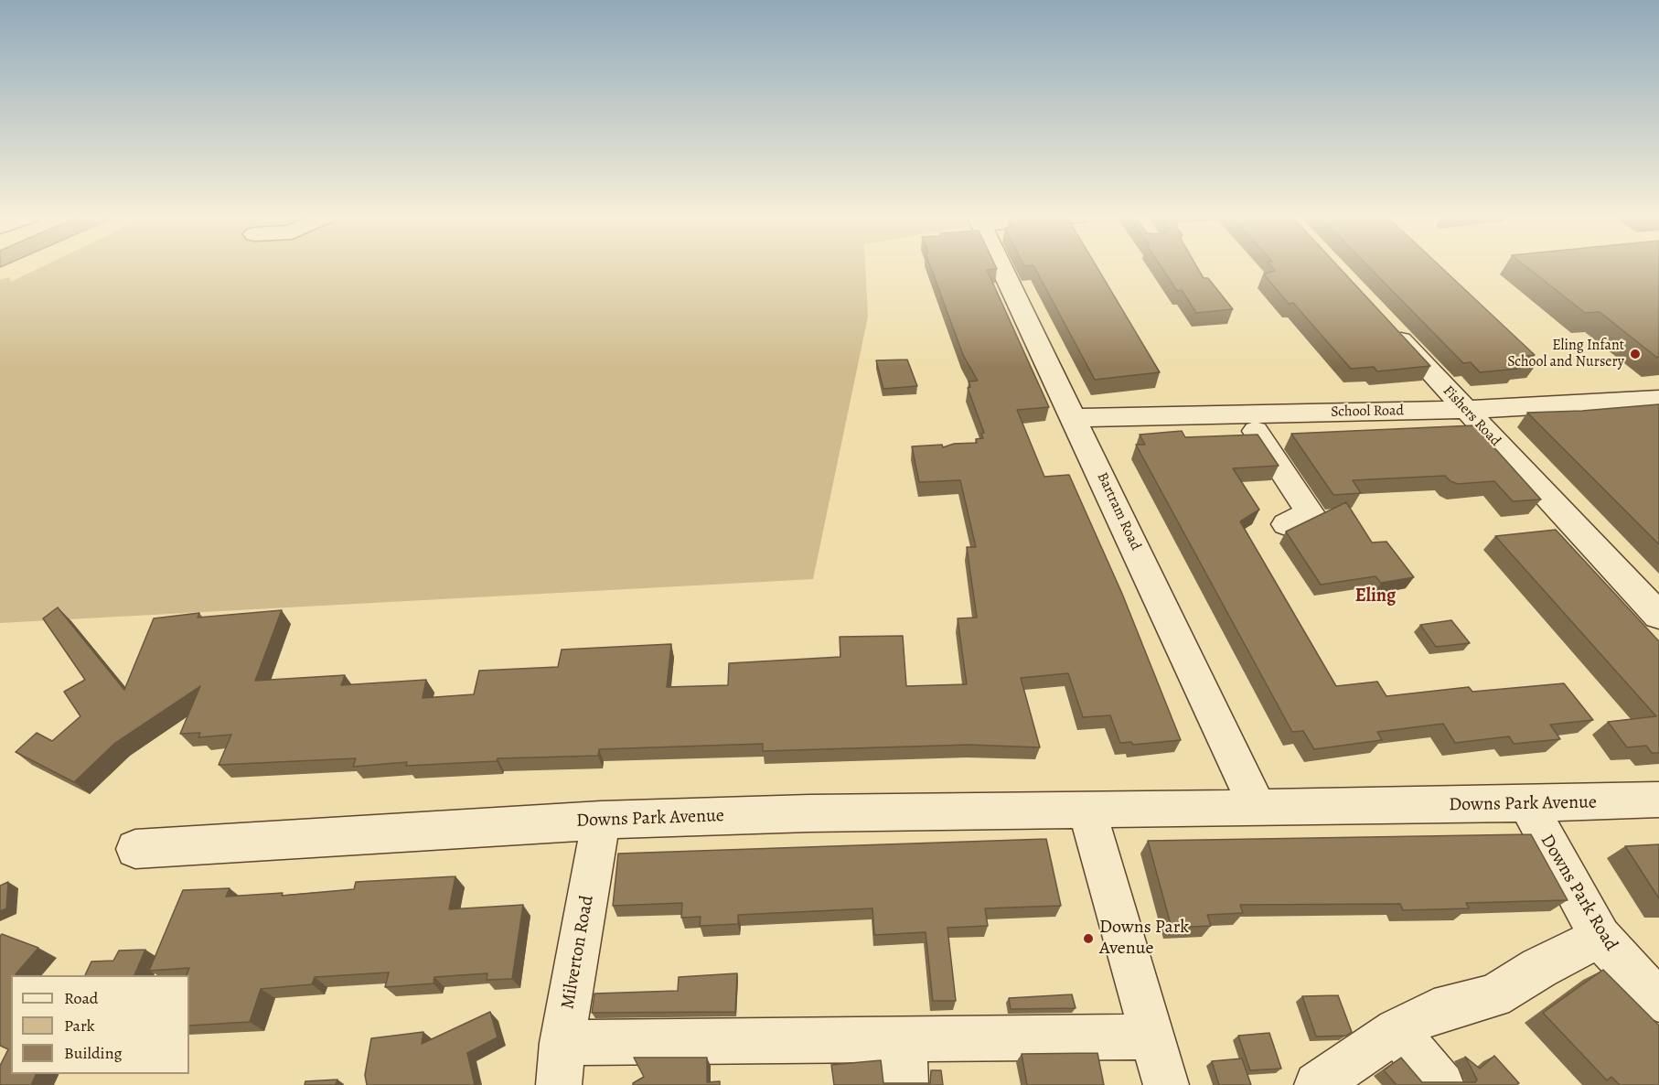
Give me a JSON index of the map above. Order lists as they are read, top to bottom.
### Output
{
  "streets": {
    "street": [
      "School Road",
      "Fishers Road",
      "Bartram Road",
      "Downs Park Avenue",
      "Downs Park Road",
      "Milverton Road"
    ]
  },
  "crossings": [
    ["School Road", "Fishers Road"],
    ["School Road", "Bartram Road"],
    ["Bartram Road", "Downs Park Avenue"],
    ["Downs Park Avenue", "Downs Park Road"],
    ["Downs Park Avenue", "Milverton Road"]
  ],
  "districts": ["Eling"],
  "places": ["Eling Infant School and Nursery", "Downs Park Avenue"],
  "legend": ["Road", "Park", "Building"]
}
